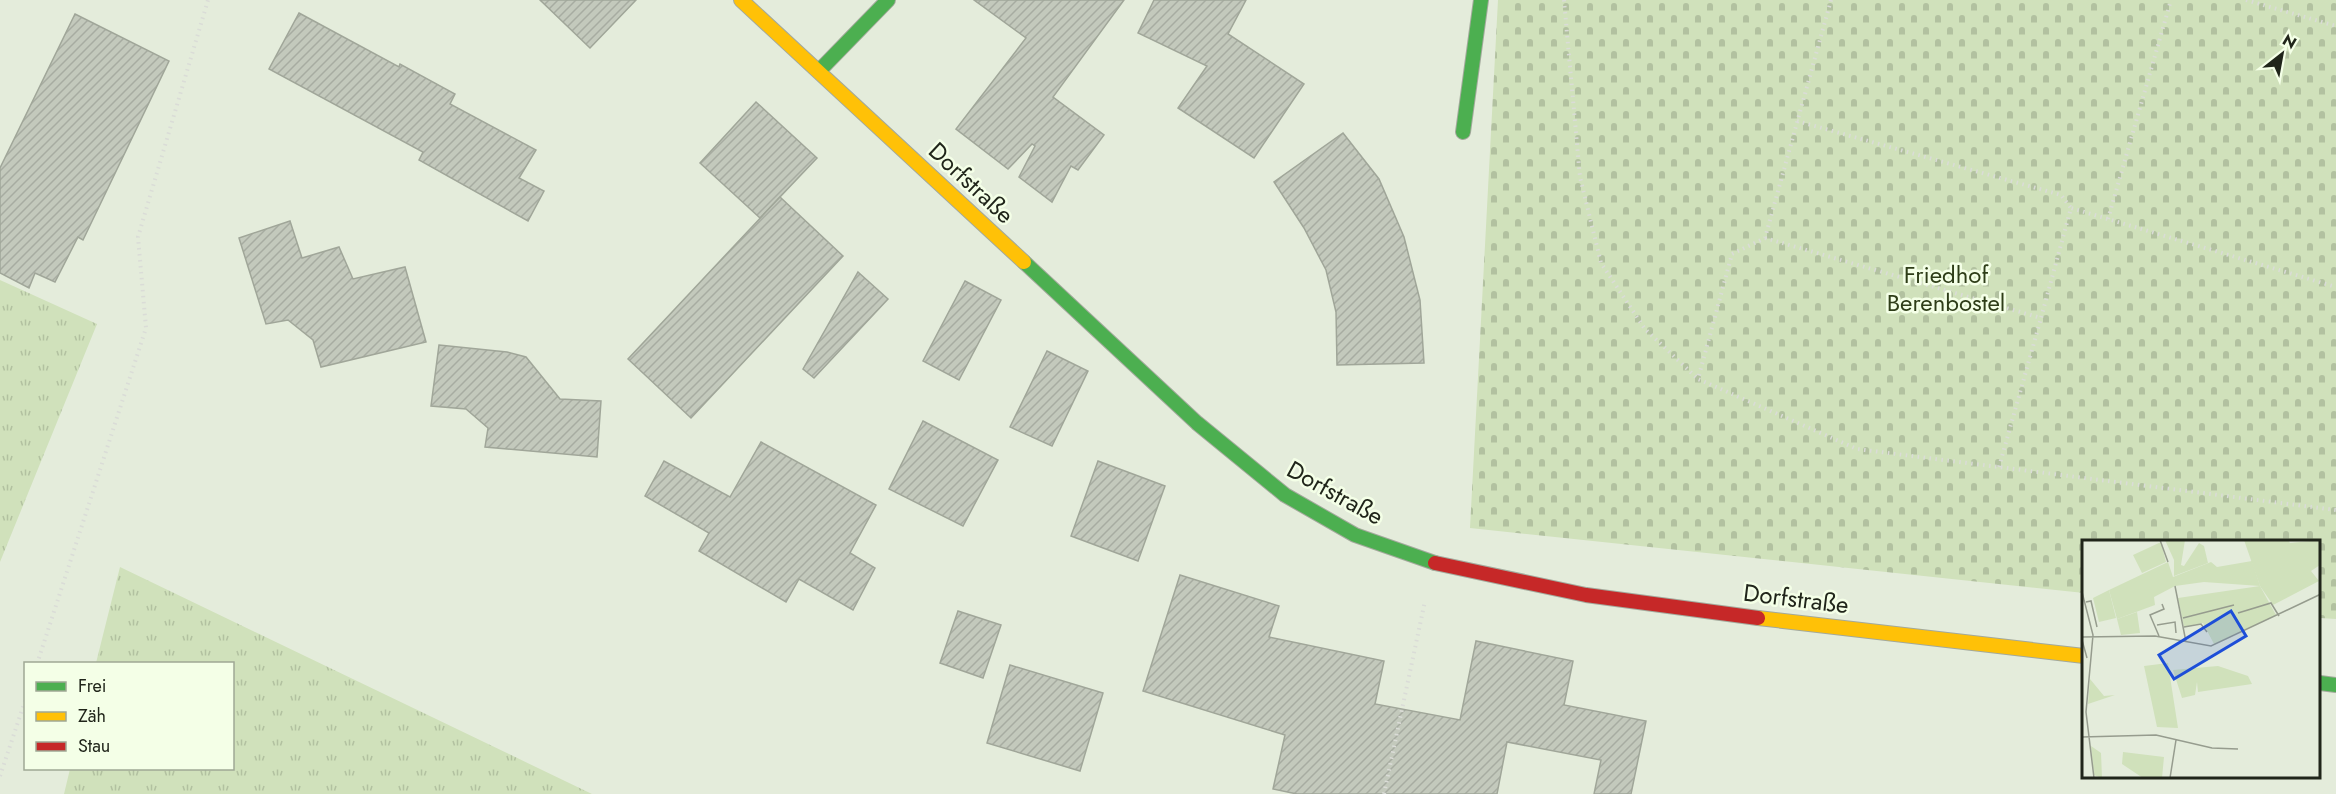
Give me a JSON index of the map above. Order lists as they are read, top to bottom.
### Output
{
  "streets": {
    "street": ["Dorfstraße"]
  },
  "parks": ["Friedhof Berenbostel"],
  "legend": ["Frei", "Zäh", "Stau"],
  "north": "top right"
}
